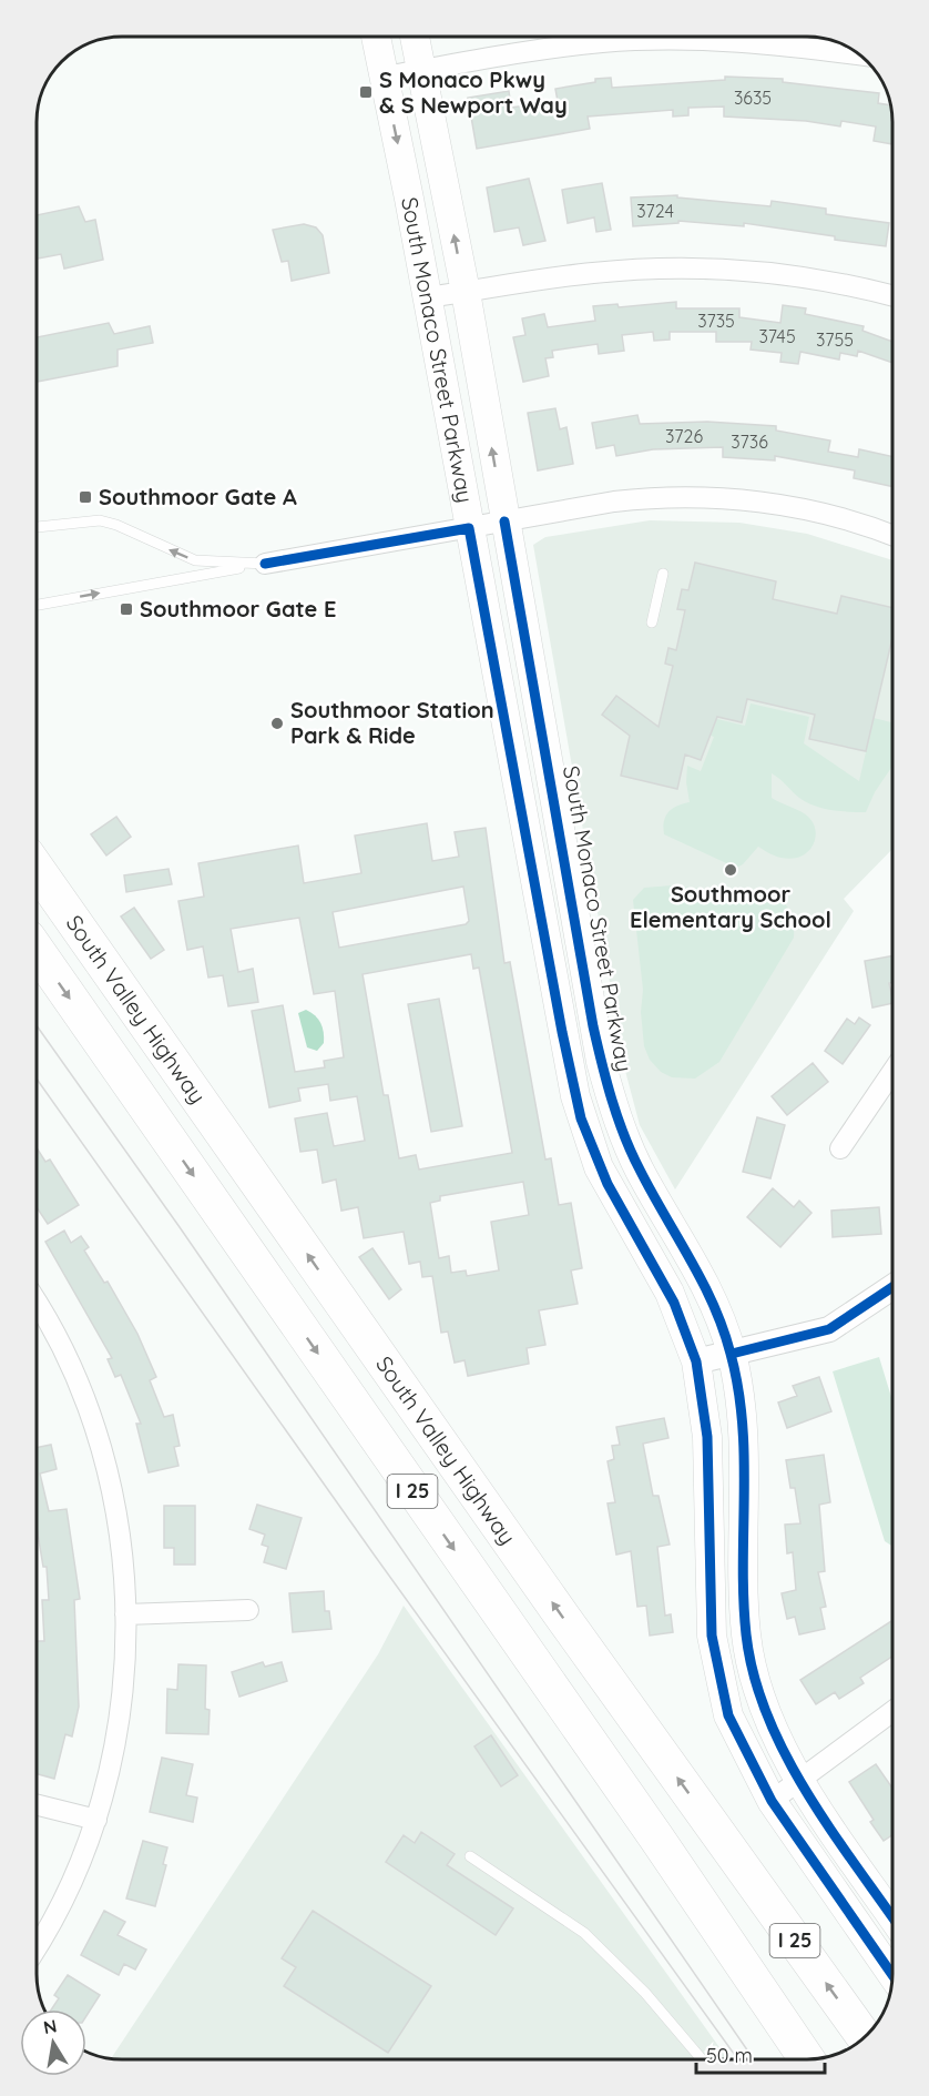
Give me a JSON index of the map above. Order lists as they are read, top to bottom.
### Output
{
  "streets": {
    "highway": ["South Valley Highway", "I 25"],
    "main road": ["South Monaco Street Parkway"]
  },
  "places": {
    "transit": ["S Monaco Pkwy & S Newport Way", "Southmoor Gate A", "Southmoor Gate E"],
    "other": ["Southmoor Station Park & Ride", "Southmoor Elementary School"]
  },
  "house_numbers": [
    "3635",
    "3724",
    "3735",
    "3745",
    "3755",
    "3726",
    "3736"
  ],
  "scale_bar": "50 m",
  "north": "top"
}
